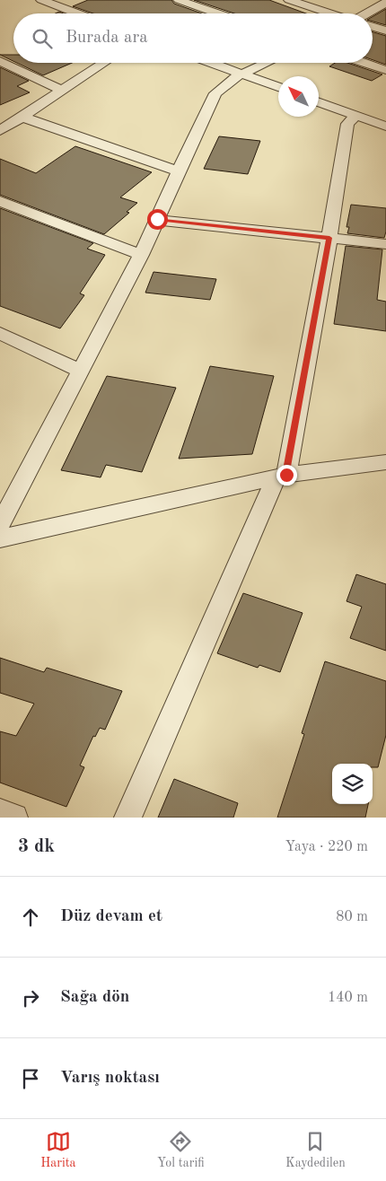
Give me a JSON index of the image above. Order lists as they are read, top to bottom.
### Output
{
  "north": "top left",
  "page": {
    "search": "Burada ara",
    "heading": ["3 dk", "Yaya · 220 m"],
    "list": [
      ["Düz devam et", "80 m"],
      ["Sağa dön", "140 m"],
      "Varış noktası"
    ],
    "nav": ["Harita", "Yol tarifi", "Kaydedilen"]
  }
}
